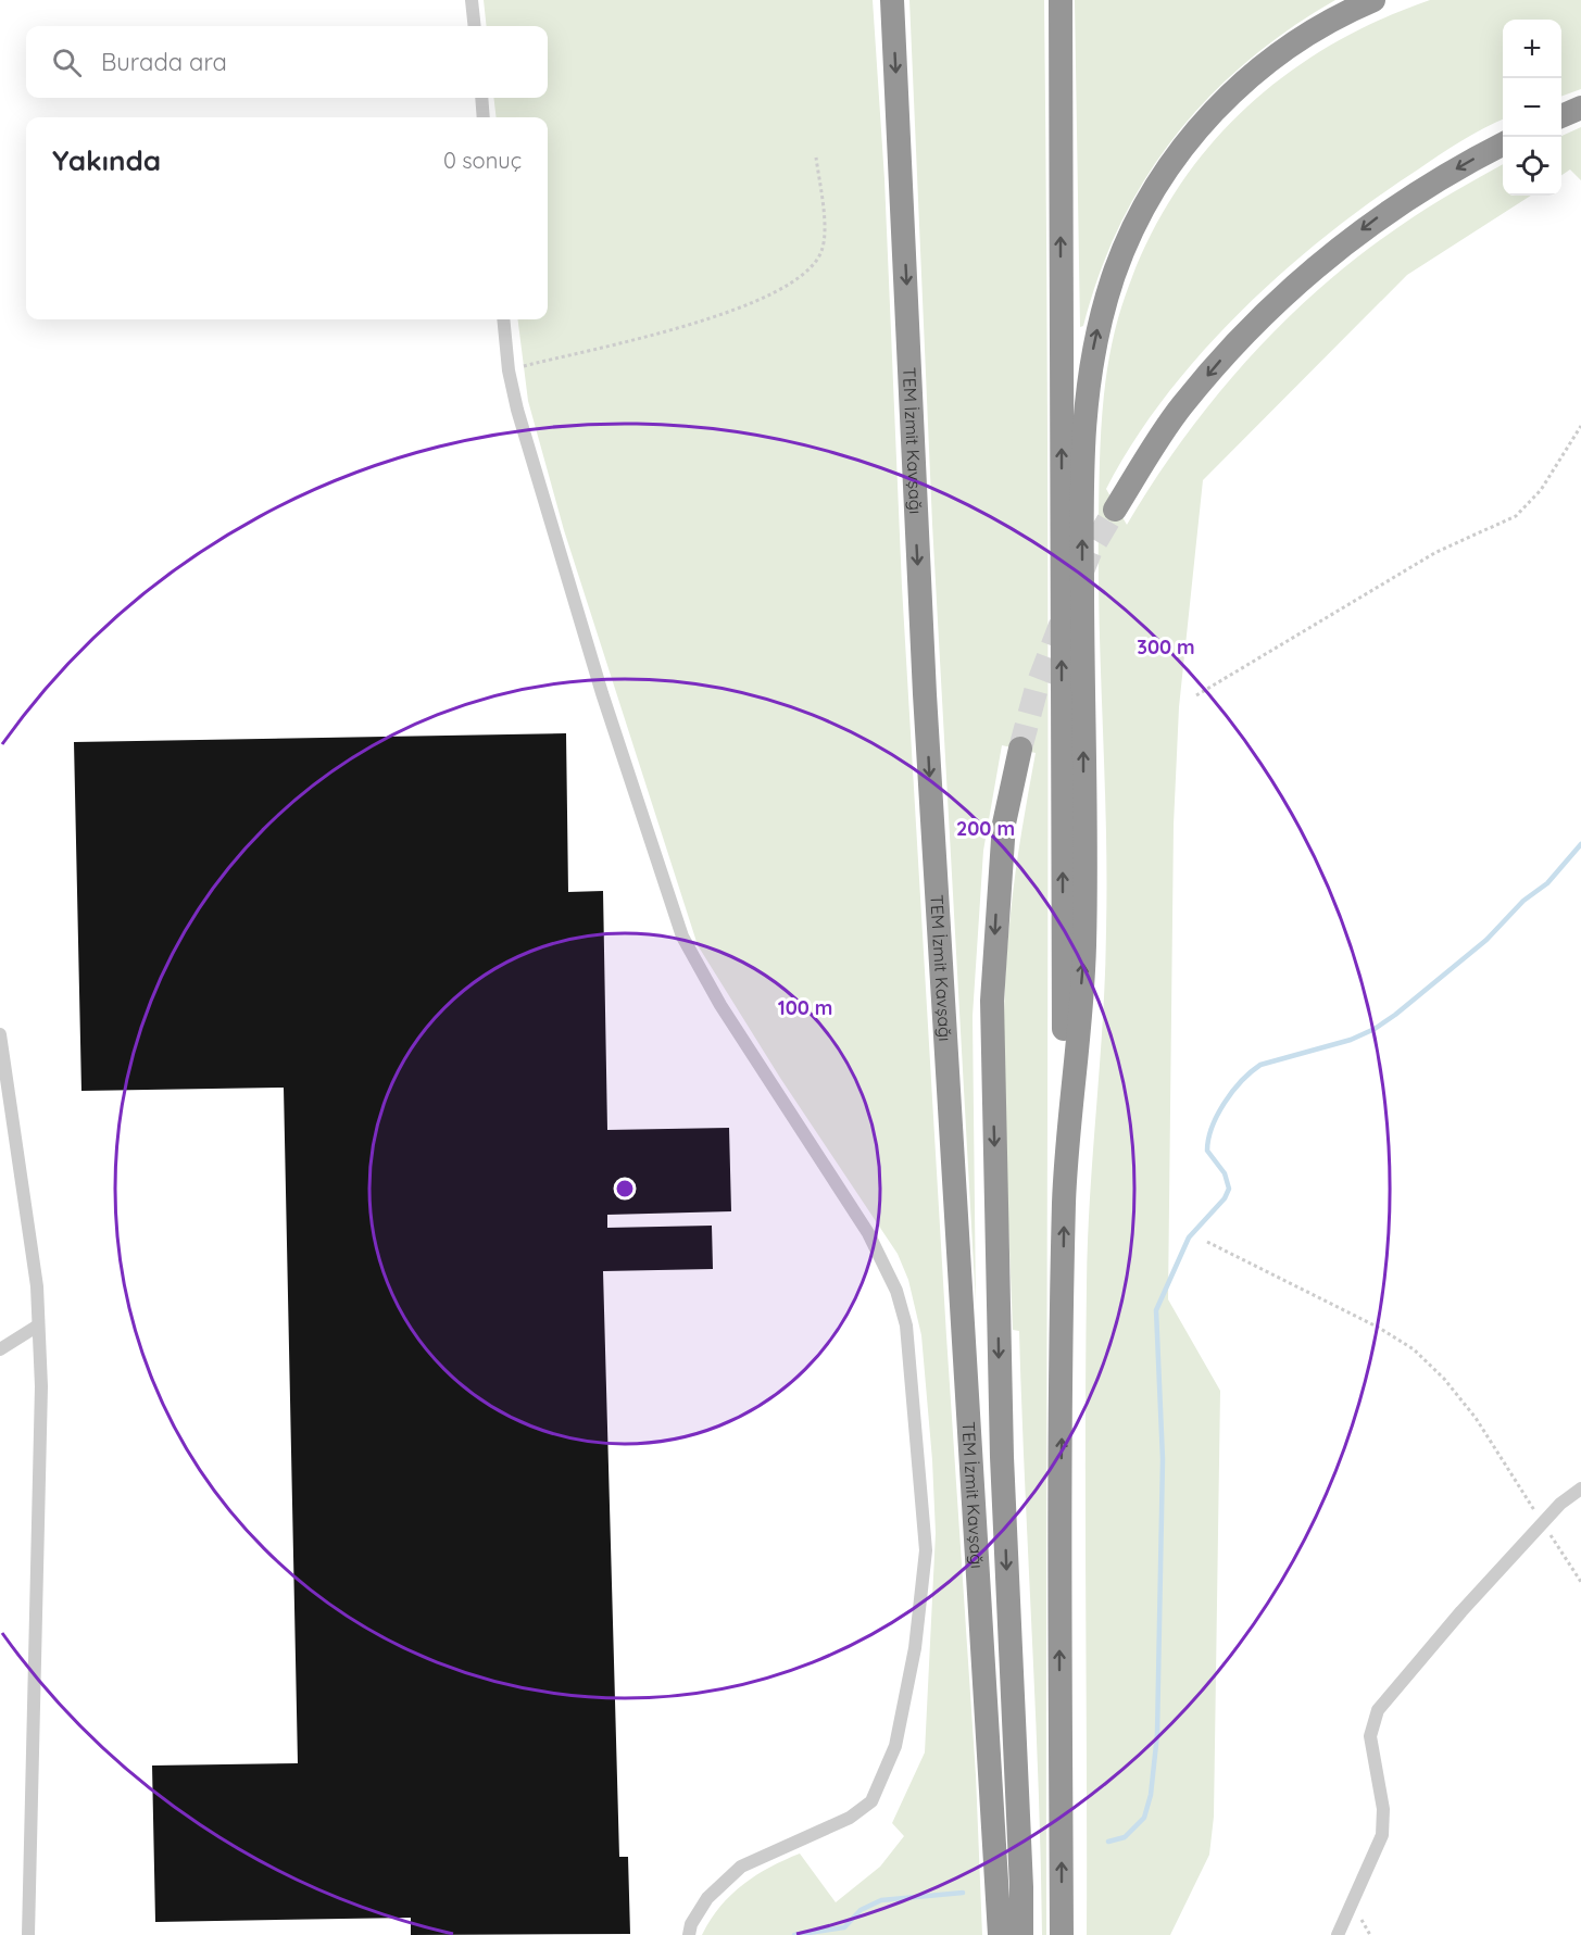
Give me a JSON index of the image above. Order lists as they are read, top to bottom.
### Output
{
  "streets": {
    "highway": ["TEM İzmit Kavşağı"]
  },
  "page": {
    "map_buttons": ["+", "−"],
    "search": "Burada ara",
    "heading": ["Yakında", "0 sonuç"]
  },
  "rings": ["300 m", "200 m", "100 m"]
}
